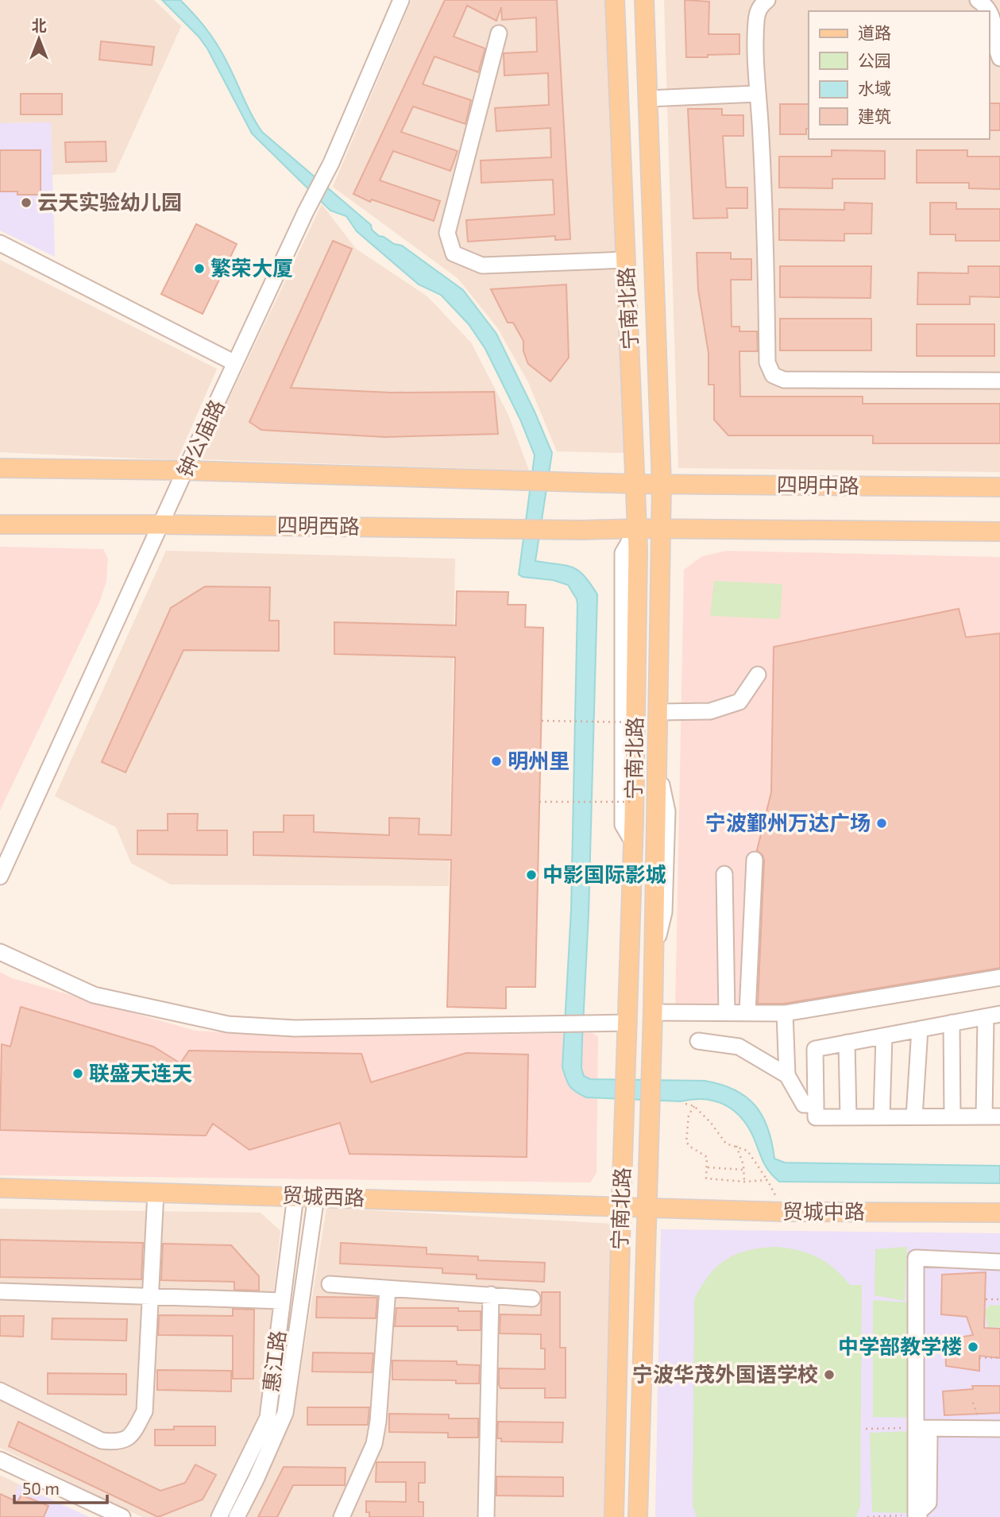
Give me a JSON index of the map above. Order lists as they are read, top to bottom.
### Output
{
  "streets": {
    "main road": [
      "宁南北路",
      "四明中路",
      "四明西路",
      "贸城西路",
      "贸城中路"
    ],
    "street": ["钟公庙路", "惠江路"]
  },
  "crossings": [
    ["宁南北路", "四明中路"],
    ["宁南北路", "四明西路"],
    ["宁南北路", "贸城西路"],
    ["宁南北路", "贸城中路"],
    ["钟公庙路", "四明西路"],
    ["贸城西路", "贸城中路"],
    ["贸城西路", "惠江路"]
  ],
  "places": [
    "云天实验幼儿园",
    "繁荣大厦",
    "明州里",
    "宁波鄞州万达广场",
    "中影国际影城",
    "联盛天连天",
    "中学部教学楼",
    "宁波华茂外国语学校"
  ],
  "legend": [
    "道路",
    "公园",
    "水域",
    "建筑"
  ],
  "scale_bar": "50 m",
  "north": "top"
}
